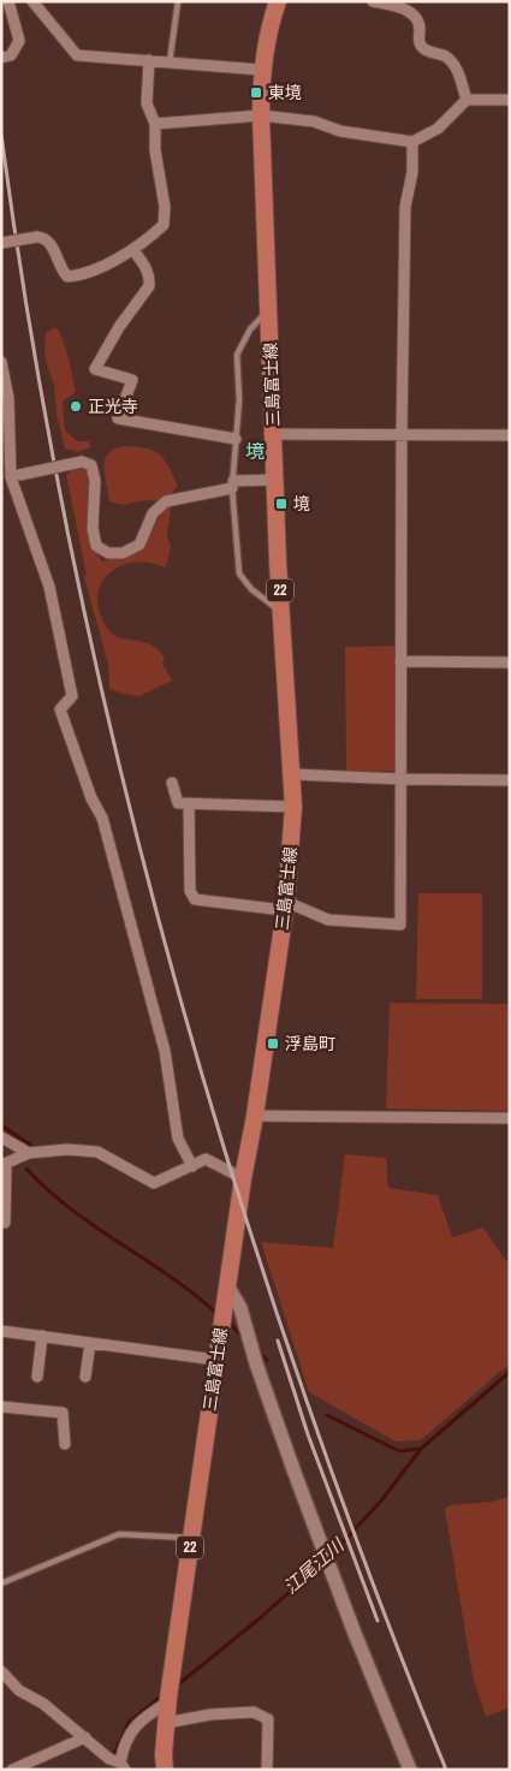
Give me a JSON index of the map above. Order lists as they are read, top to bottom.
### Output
{
  "streets": {
    "main road": ["三島富士線", "22"]
  },
  "districts": ["境"],
  "water": ["江尾江川"],
  "places": {
    "transit": ["東境", "境", "浮島町"],
    "other": ["正光寺"]
  }
}
